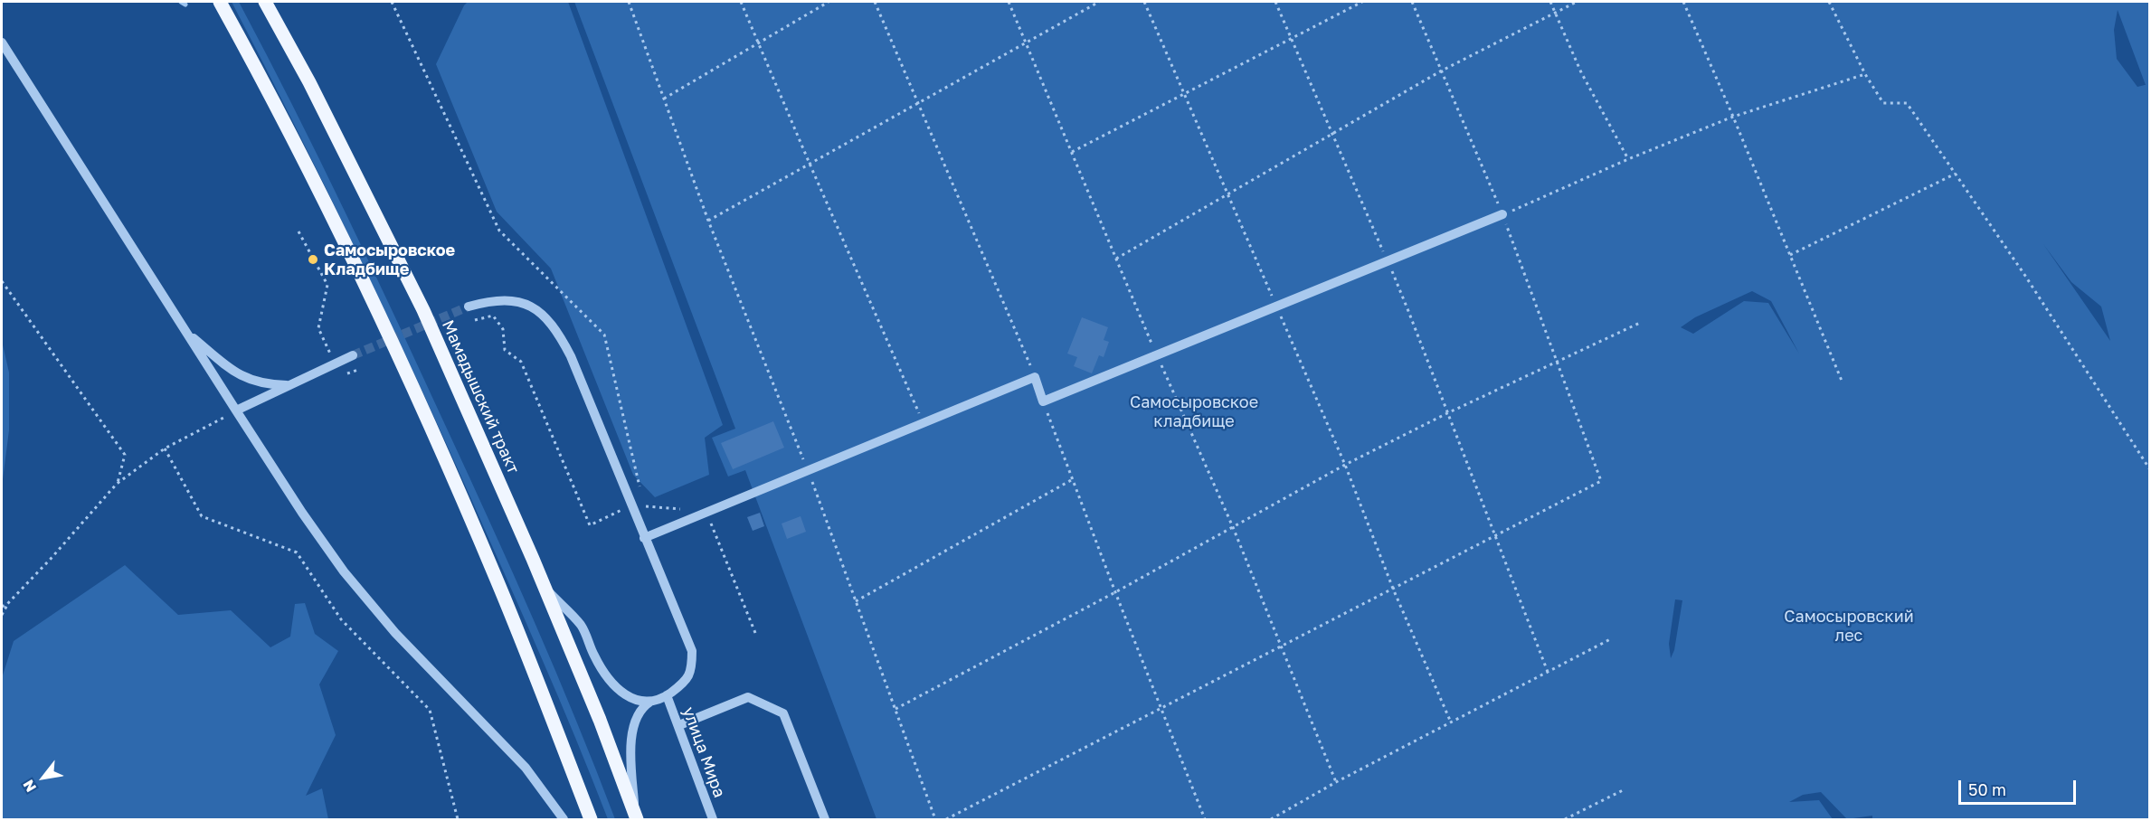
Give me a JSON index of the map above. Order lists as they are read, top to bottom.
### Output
{
  "streets": {
    "main road": ["Мамадышский тракт"],
    "street": ["улица Мира"]
  },
  "parks": ["Самосыровское кладбище", "Самосыровский лес"],
  "places": ["Самосыровское Кладбище"],
  "scale_bar": "50 m",
  "north": "bottom left"
}
